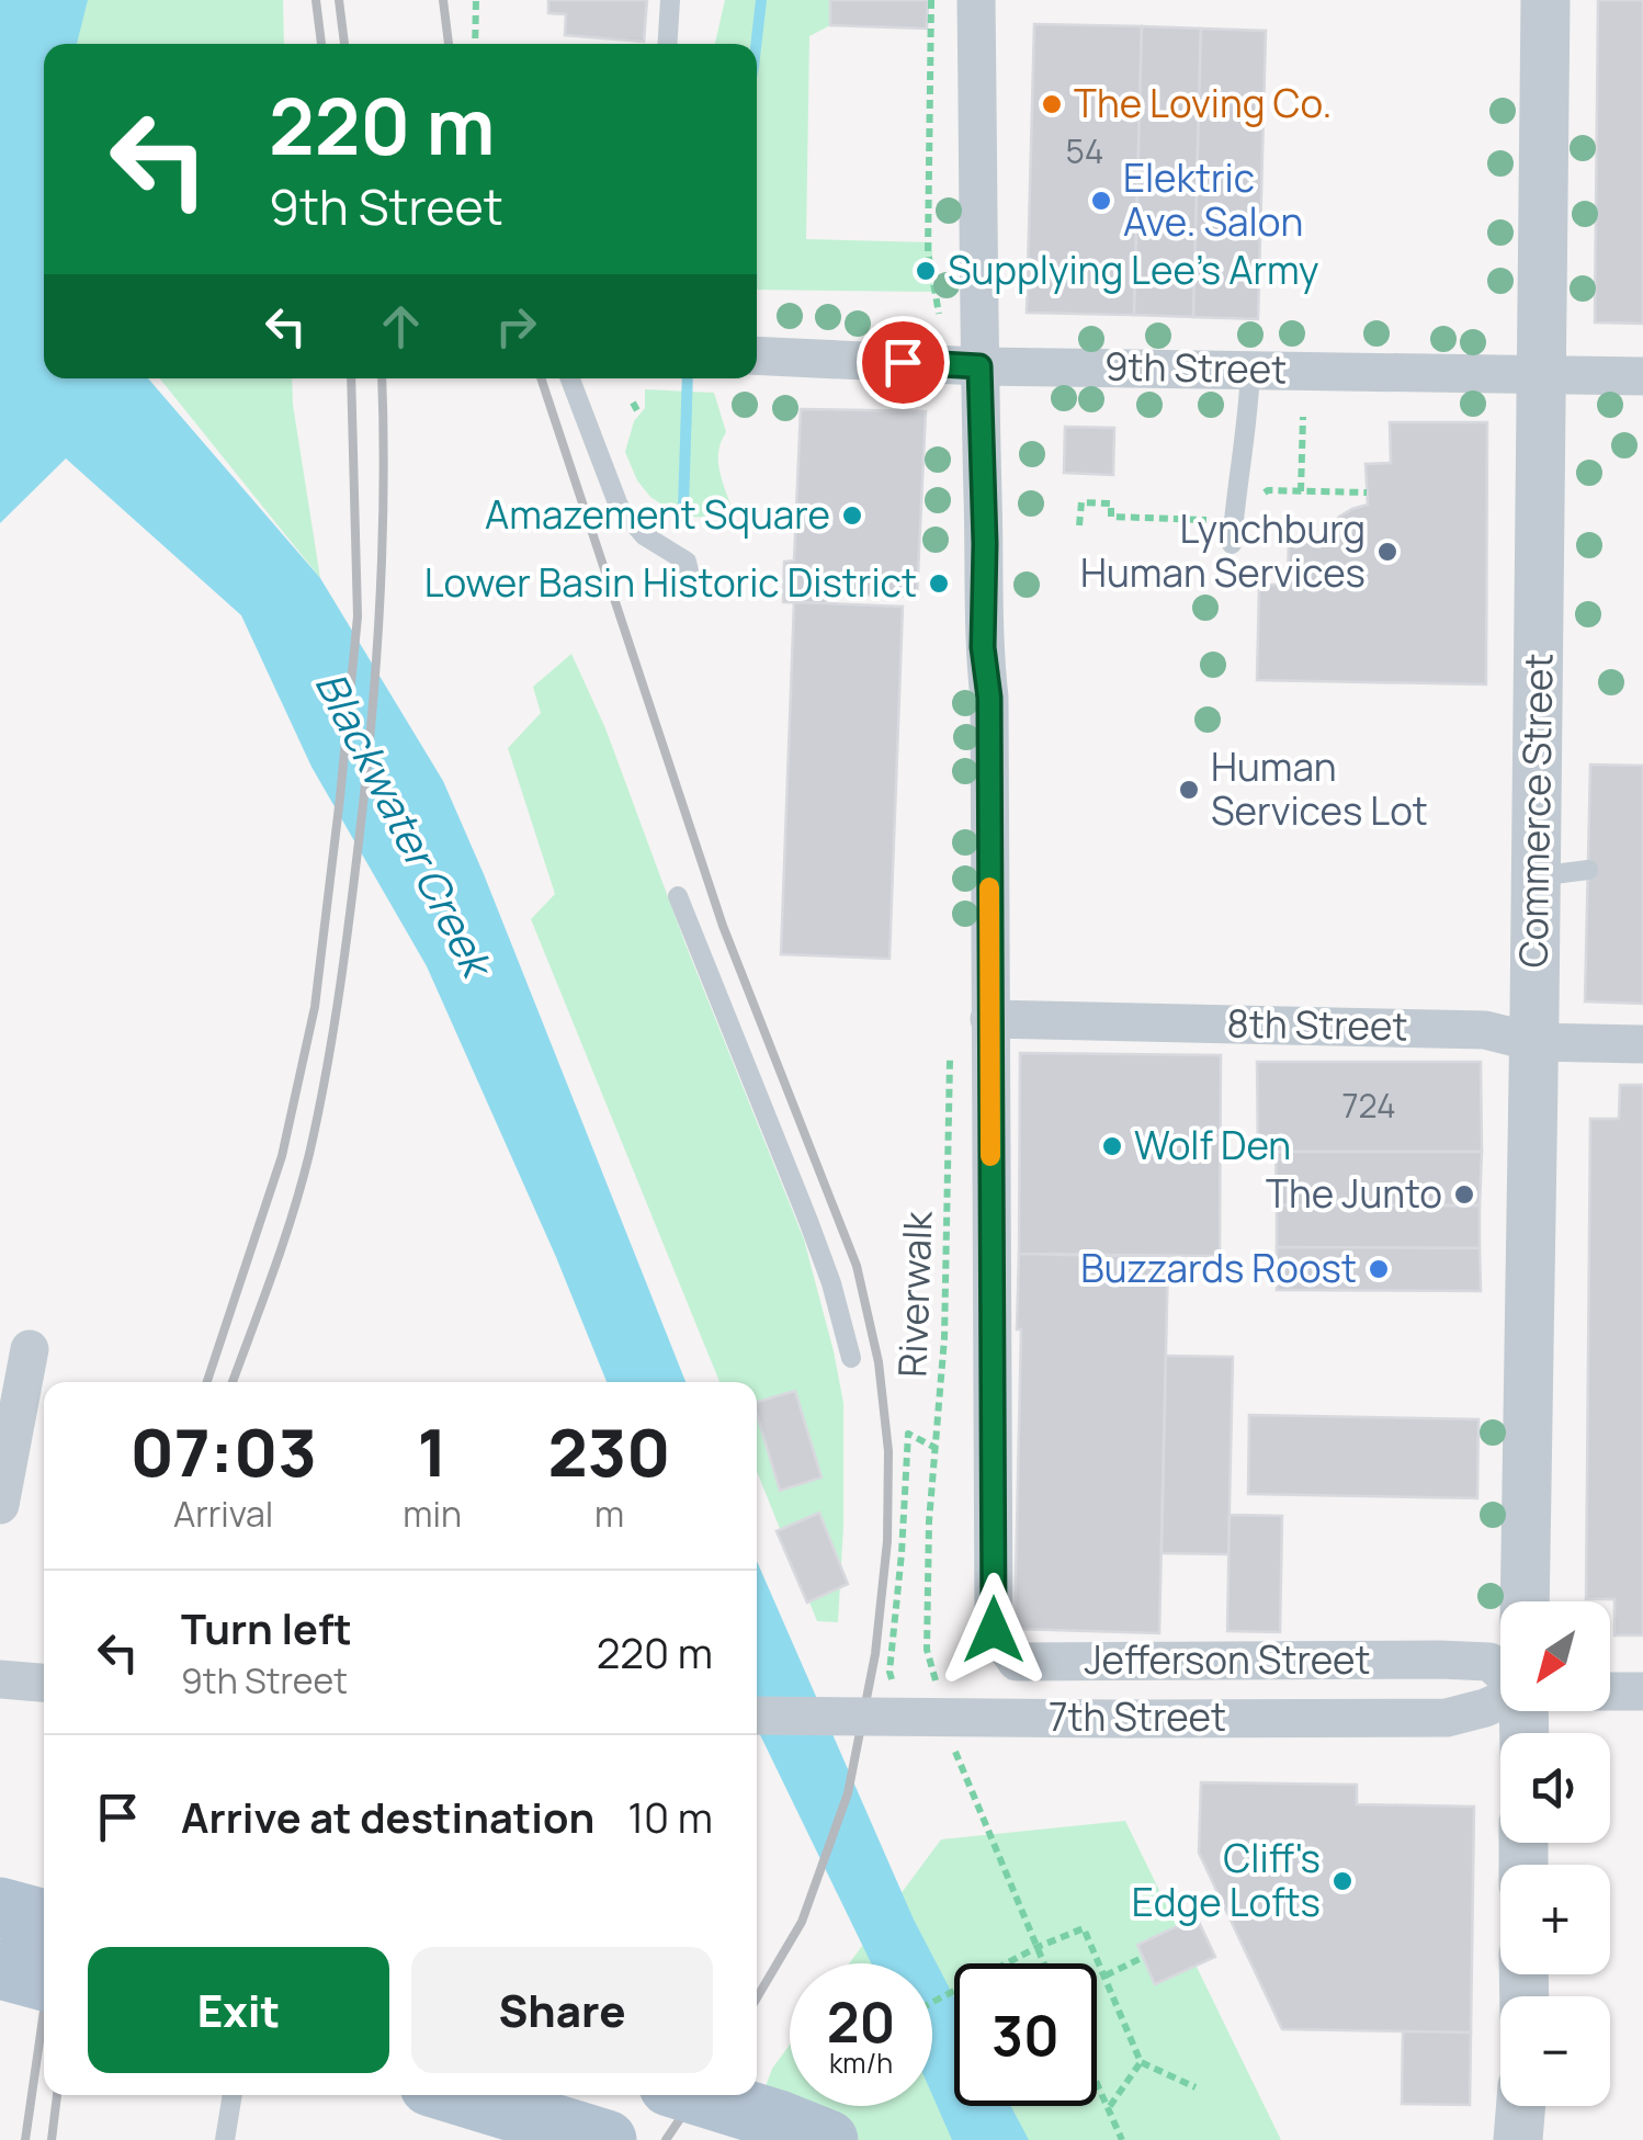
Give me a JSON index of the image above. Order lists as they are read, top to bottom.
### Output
{
  "streets": {
    "street": [
      "9th Street",
      "Commerce Street",
      "8th Street",
      "Jefferson Street",
      "7th Street"
    ],
    "path": ["Riverwalk"]
  },
  "crossings": [
    ["9th Street", "Commerce Street"],
    ["9th Street", "Jefferson Street"],
    ["Commerce Street", "8th Street"],
    ["8th Street", "Jefferson Street"]
  ],
  "water": ["Blackwater Creek"],
  "places": [
    "The Loving Co.",
    "Elektric Ave. Salon",
    "Supplying Lee's Army",
    "Amazement Square",
    "Lynchburg Human Services",
    "Lower Basin Historic District",
    "Human Services Lot",
    "Wolf Den",
    "The Junto",
    "Buzzards Roost",
    "Cliff's Edge Lofts"
  ],
  "house_numbers": ["54", "724"],
  "north": "bottom left",
  "page": {
    "turn": ["220 m", "9th Street"],
    "eta": [
      "07:03",
      "Arrival",
      "1",
      "min",
      "230",
      "m"
    ],
    "list": [
      {
        "name": "Turn left",
        "note": "9th Street",
        "value": "220 m"
      },
      {
        "name": "Arrive at destination",
        "value": "10 m"
      }
    ],
    "map_buttons": ["+", "−"],
    "buttons": ["Exit", "Share"],
    "speed": "20 km/h",
    "limit": "30"
  }
}
